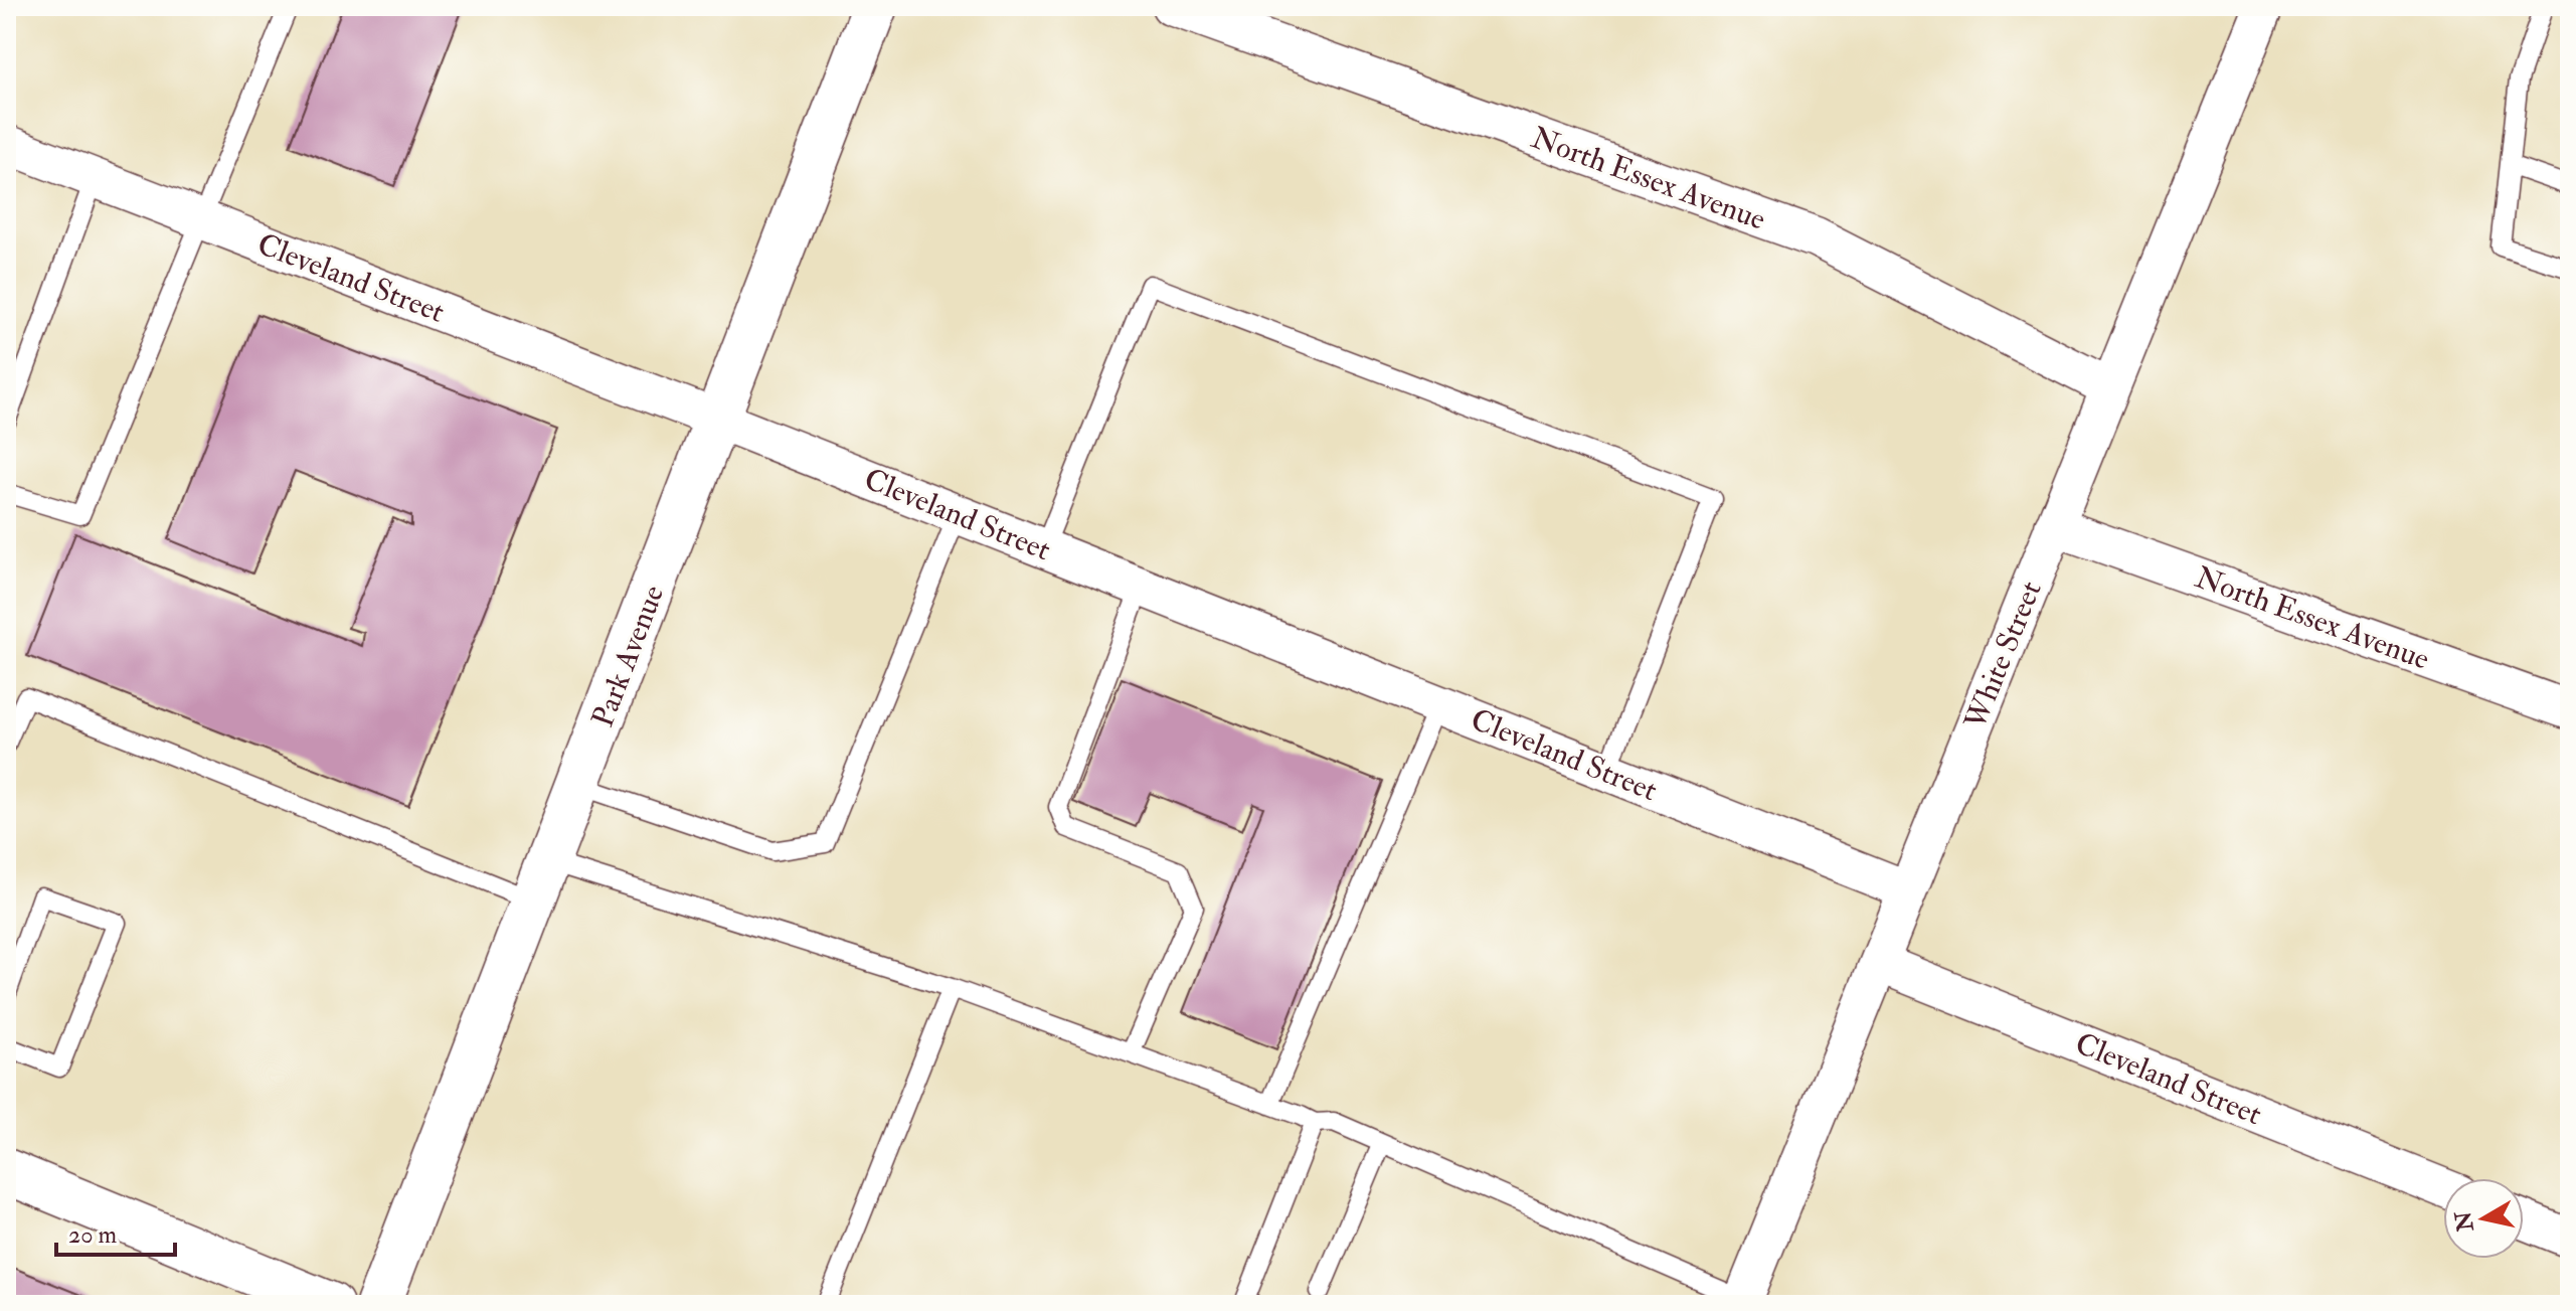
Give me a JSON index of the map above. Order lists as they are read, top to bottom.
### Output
{
  "streets": {
    "main road": ["Park Avenue"],
    "street": ["North Essex Avenue", "Cleveland Street", "White Street"]
  },
  "crossings": [
    ["North Essex Avenue", "White Street"],
    ["Cleveland Street", "White Street"],
    ["Cleveland Street", "Park Avenue"]
  ],
  "scale_bar": "20 m",
  "north": "left"
}
